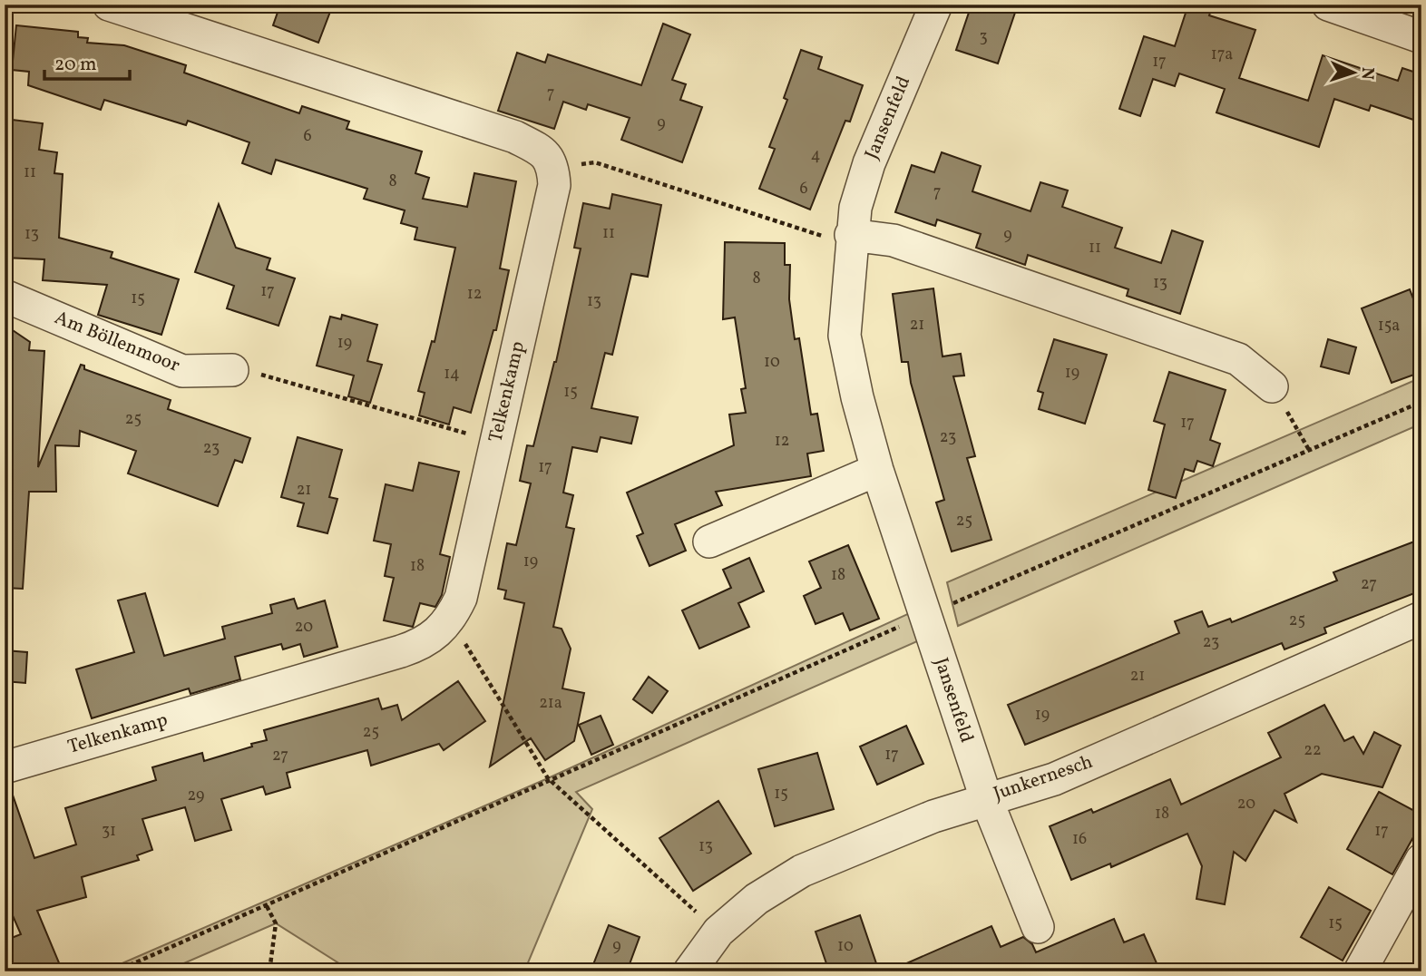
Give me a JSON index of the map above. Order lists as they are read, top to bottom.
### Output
{
  "streets": {
    "street": [
      "Jansenfeld",
      "Am Böllenmoor",
      "Telkenkamp",
      "Junkernesch"
    ]
  },
  "crossings": [
    ["Jansenfeld", "Junkernesch"]
  ],
  "house_numbers": [
    "3",
    "17a",
    "17",
    "7",
    "9",
    "6",
    "4",
    "11",
    "8",
    "6",
    "7",
    "11",
    "13",
    "9",
    "11",
    "8",
    "13",
    "17",
    "12",
    "15",
    "13",
    "21",
    "15a",
    "19",
    "10",
    "19",
    "14",
    "15",
    "25",
    "17",
    "23",
    "12",
    "23",
    "17",
    "21",
    "25",
    "19",
    "18",
    "18",
    "27",
    "25",
    "20",
    "23",
    "21",
    "21a",
    "19",
    "25",
    "22",
    "17",
    "27",
    "15",
    "29",
    "20",
    "18",
    "31",
    "17",
    "16",
    "13",
    "15",
    "9",
    "10"
  ],
  "scale_bar": "20 m",
  "north": "right"
}
